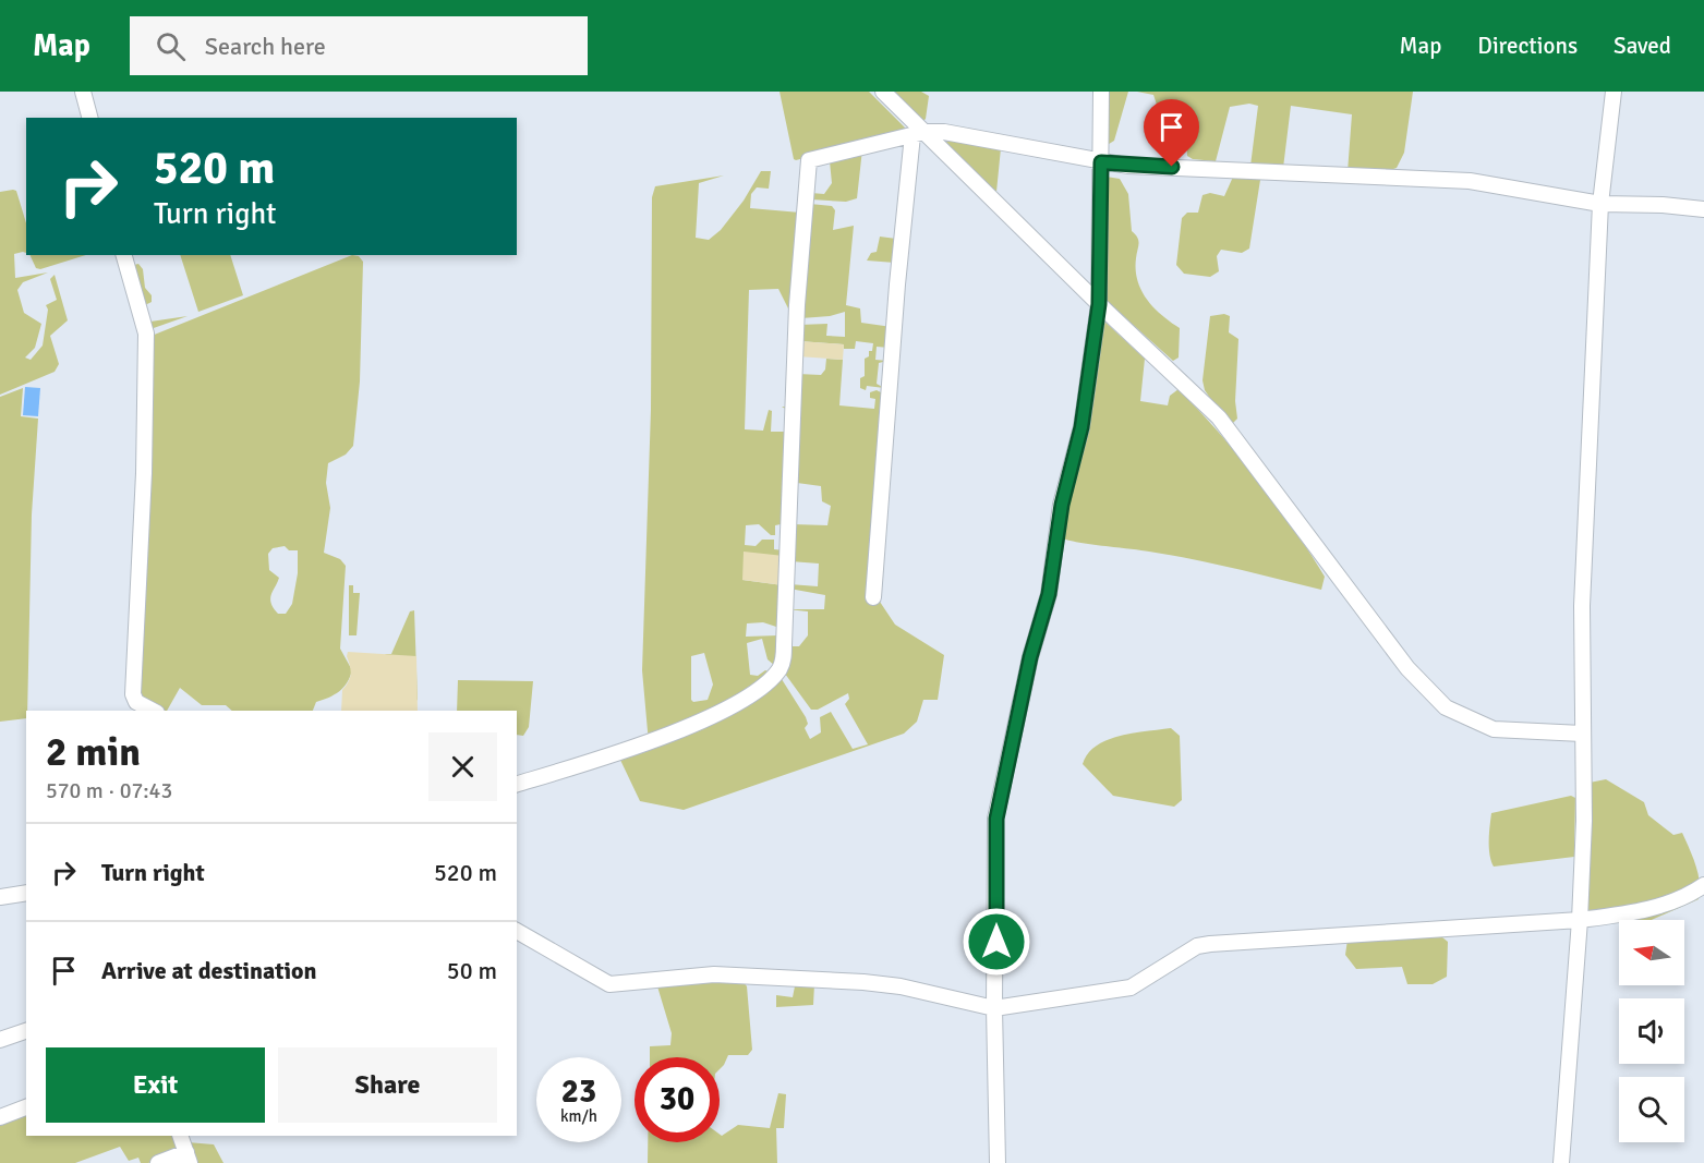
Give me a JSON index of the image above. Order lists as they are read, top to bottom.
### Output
{
  "north": "left",
  "page": {
    "header": "Map",
    "search": "Search here",
    "nav": ["Map", "Directions", "Saved"],
    "turn": ["520 m", "Turn right"],
    "heading": ["2 min", "570 m · 07:43"],
    "list": [
      {
        "name": "Turn right",
        "value": "520 m"
      },
      {
        "name": "Arrive at destination",
        "value": "50 m"
      }
    ],
    "buttons": ["Exit", "Share"],
    "speed": "23 km/h",
    "limit": "30"
  }
}
